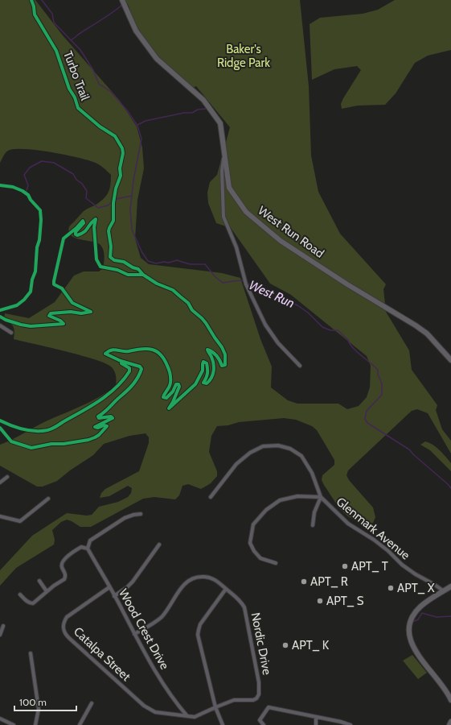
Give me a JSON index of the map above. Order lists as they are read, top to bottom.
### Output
{
  "streets": {
    "street": [
      "West Run Road",
      "Glenmark Avenue",
      "Wood Crest Drive",
      "Nordic Drive",
      "Catalpa Street"
    ],
    "cycle path": ["Turbo Trail"]
  },
  "crossings": [
    ["Wood Crest Drive", "Nordic Drive"],
    ["Wood Crest Drive", "Catalpa Street"],
    ["Nordic Drive", "Catalpa Street"]
  ],
  "water": ["West Run"],
  "parks": ["Baker's Ridge Park"],
  "places": [
    "APT_ T",
    "APT_ R",
    "APT_ X",
    "APT_ S",
    "APT_ K"
  ],
  "scale_bar": "100 m"
}
